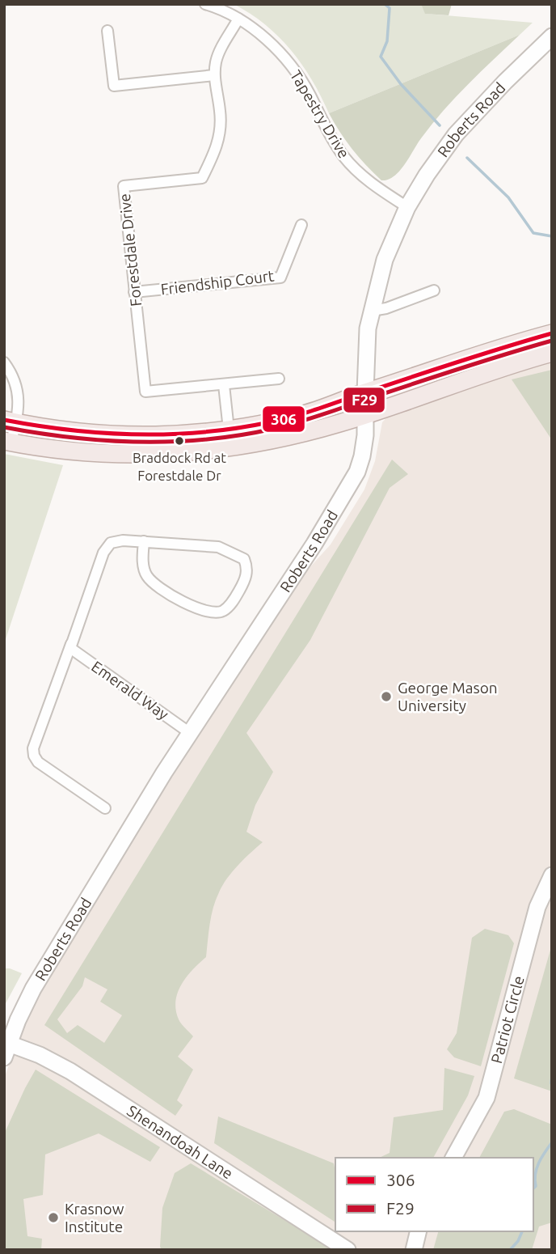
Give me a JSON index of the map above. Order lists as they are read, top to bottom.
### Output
{
  "streets": {
    "main road": ["Roberts Road", "Patriot Circle", "Shenandoah Lane"],
    "street": [
      "Tapestry Drive",
      "Forestdale Drive",
      "Friendship Court",
      "Emerald Way"
    ]
  },
  "crossings": [
    ["Tapestry Drive", "Roberts Road"],
    ["Tapestry Drive", "Forestdale Drive"],
    ["Roberts Road", "Emerald Way"],
    ["Roberts Road", "Shenandoah Lane"],
    ["Forestdale Drive", "Friendship Court"]
  ],
  "places": ["Braddock Rd at Forestdale Dr", "George Mason University", "Krasnow Institute"],
  "lines": ["transit line 306", "transit line F29"],
  "legend": ["306", "F29"]
}
